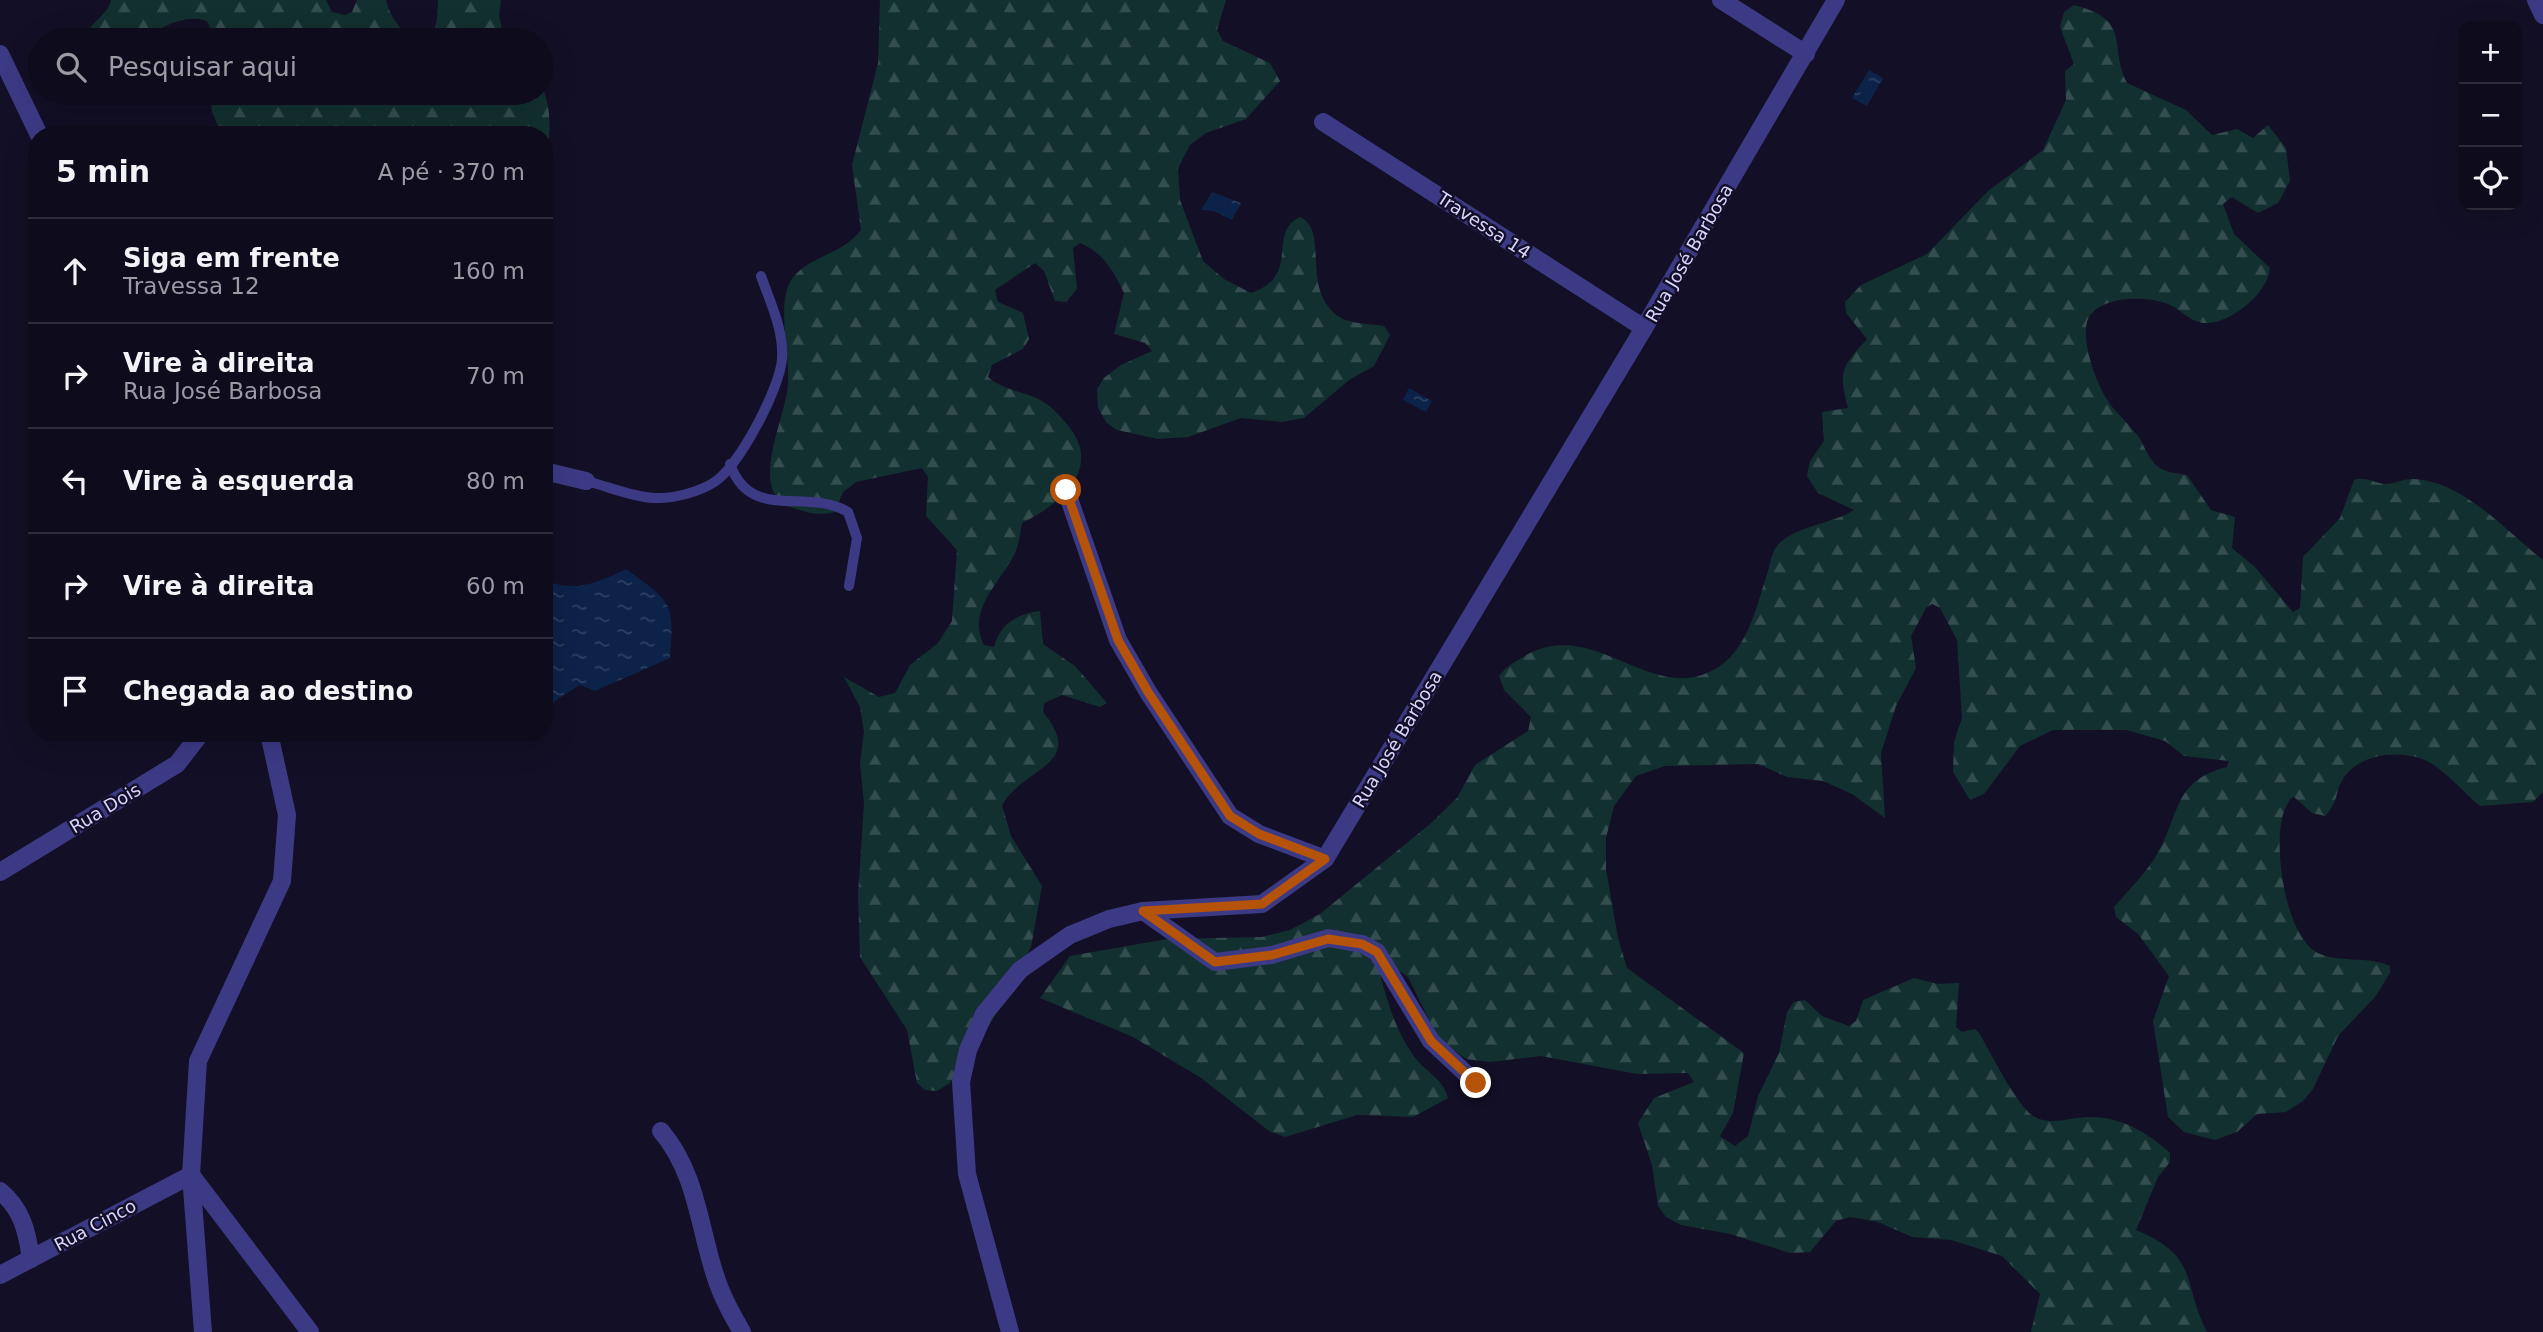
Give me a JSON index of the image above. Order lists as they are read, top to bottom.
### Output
{
  "streets": {
    "street": [
      "Travessa 14",
      "Rua José Barbosa",
      "Rua Dois",
      "Rua Cinco"
    ]
  },
  "crossings": [
    ["Travessa 14", "Rua José Barbosa"]
  ],
  "page": {
    "map_buttons": ["+", "−"],
    "search": "Pesquisar aqui",
    "heading": ["5 min", "A pé · 370 m"],
    "list": [
      ["Siga em frente", "Travessa 12", "160 m"],
      ["Vire à direita", "Rua José Barbosa", "70 m"],
      ["Vire à esquerda", "80 m"],
      ["Vire à direita", "60 m"],
      "Chegada ao destino"
    ]
  }
}
